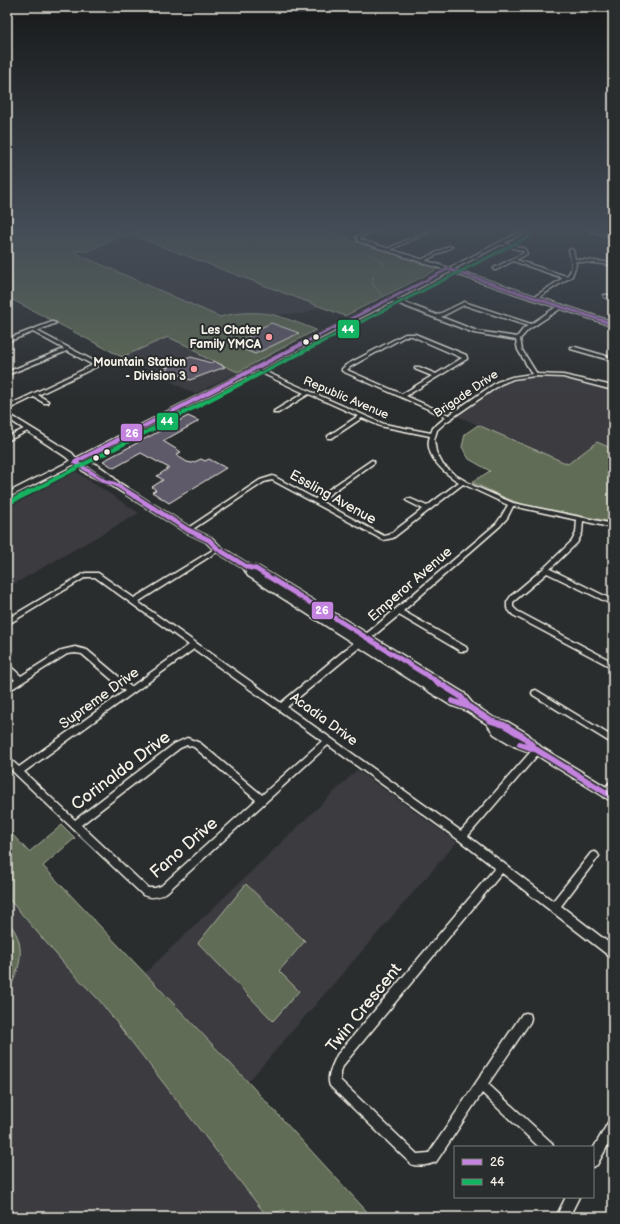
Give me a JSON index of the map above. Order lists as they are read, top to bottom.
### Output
{
  "streets": {
    "street": [
      "Brigade Drive",
      "Republic Avenue",
      "Essling Avenue",
      "Emperor Avenue",
      "Supreme Drive",
      "Acadia Drive",
      "Corinaldo Drive",
      "Fano Drive",
      "Twin Crescent"
    ]
  },
  "crossings": [
    ["Brigade Drive", "Republic Avenue"],
    ["Brigade Drive", "Essling Avenue"],
    ["Brigade Drive", "Emperor Avenue"],
    ["Emperor Avenue", "Acadia Drive"],
    ["Supreme Drive", "Acadia Drive"],
    ["Supreme Drive", "Fano Drive"],
    ["Acadia Drive", "Fano Drive"],
    ["Acadia Drive", "Twin Crescent"],
    ["Corinaldo Drive", "Fano Drive"]
  ],
  "places": ["Les Chater Family YMCA", "Mountain Station - Division 3"],
  "lines": ["transit line 26", "transit line 44"],
  "legend": ["26", "44"]
}
